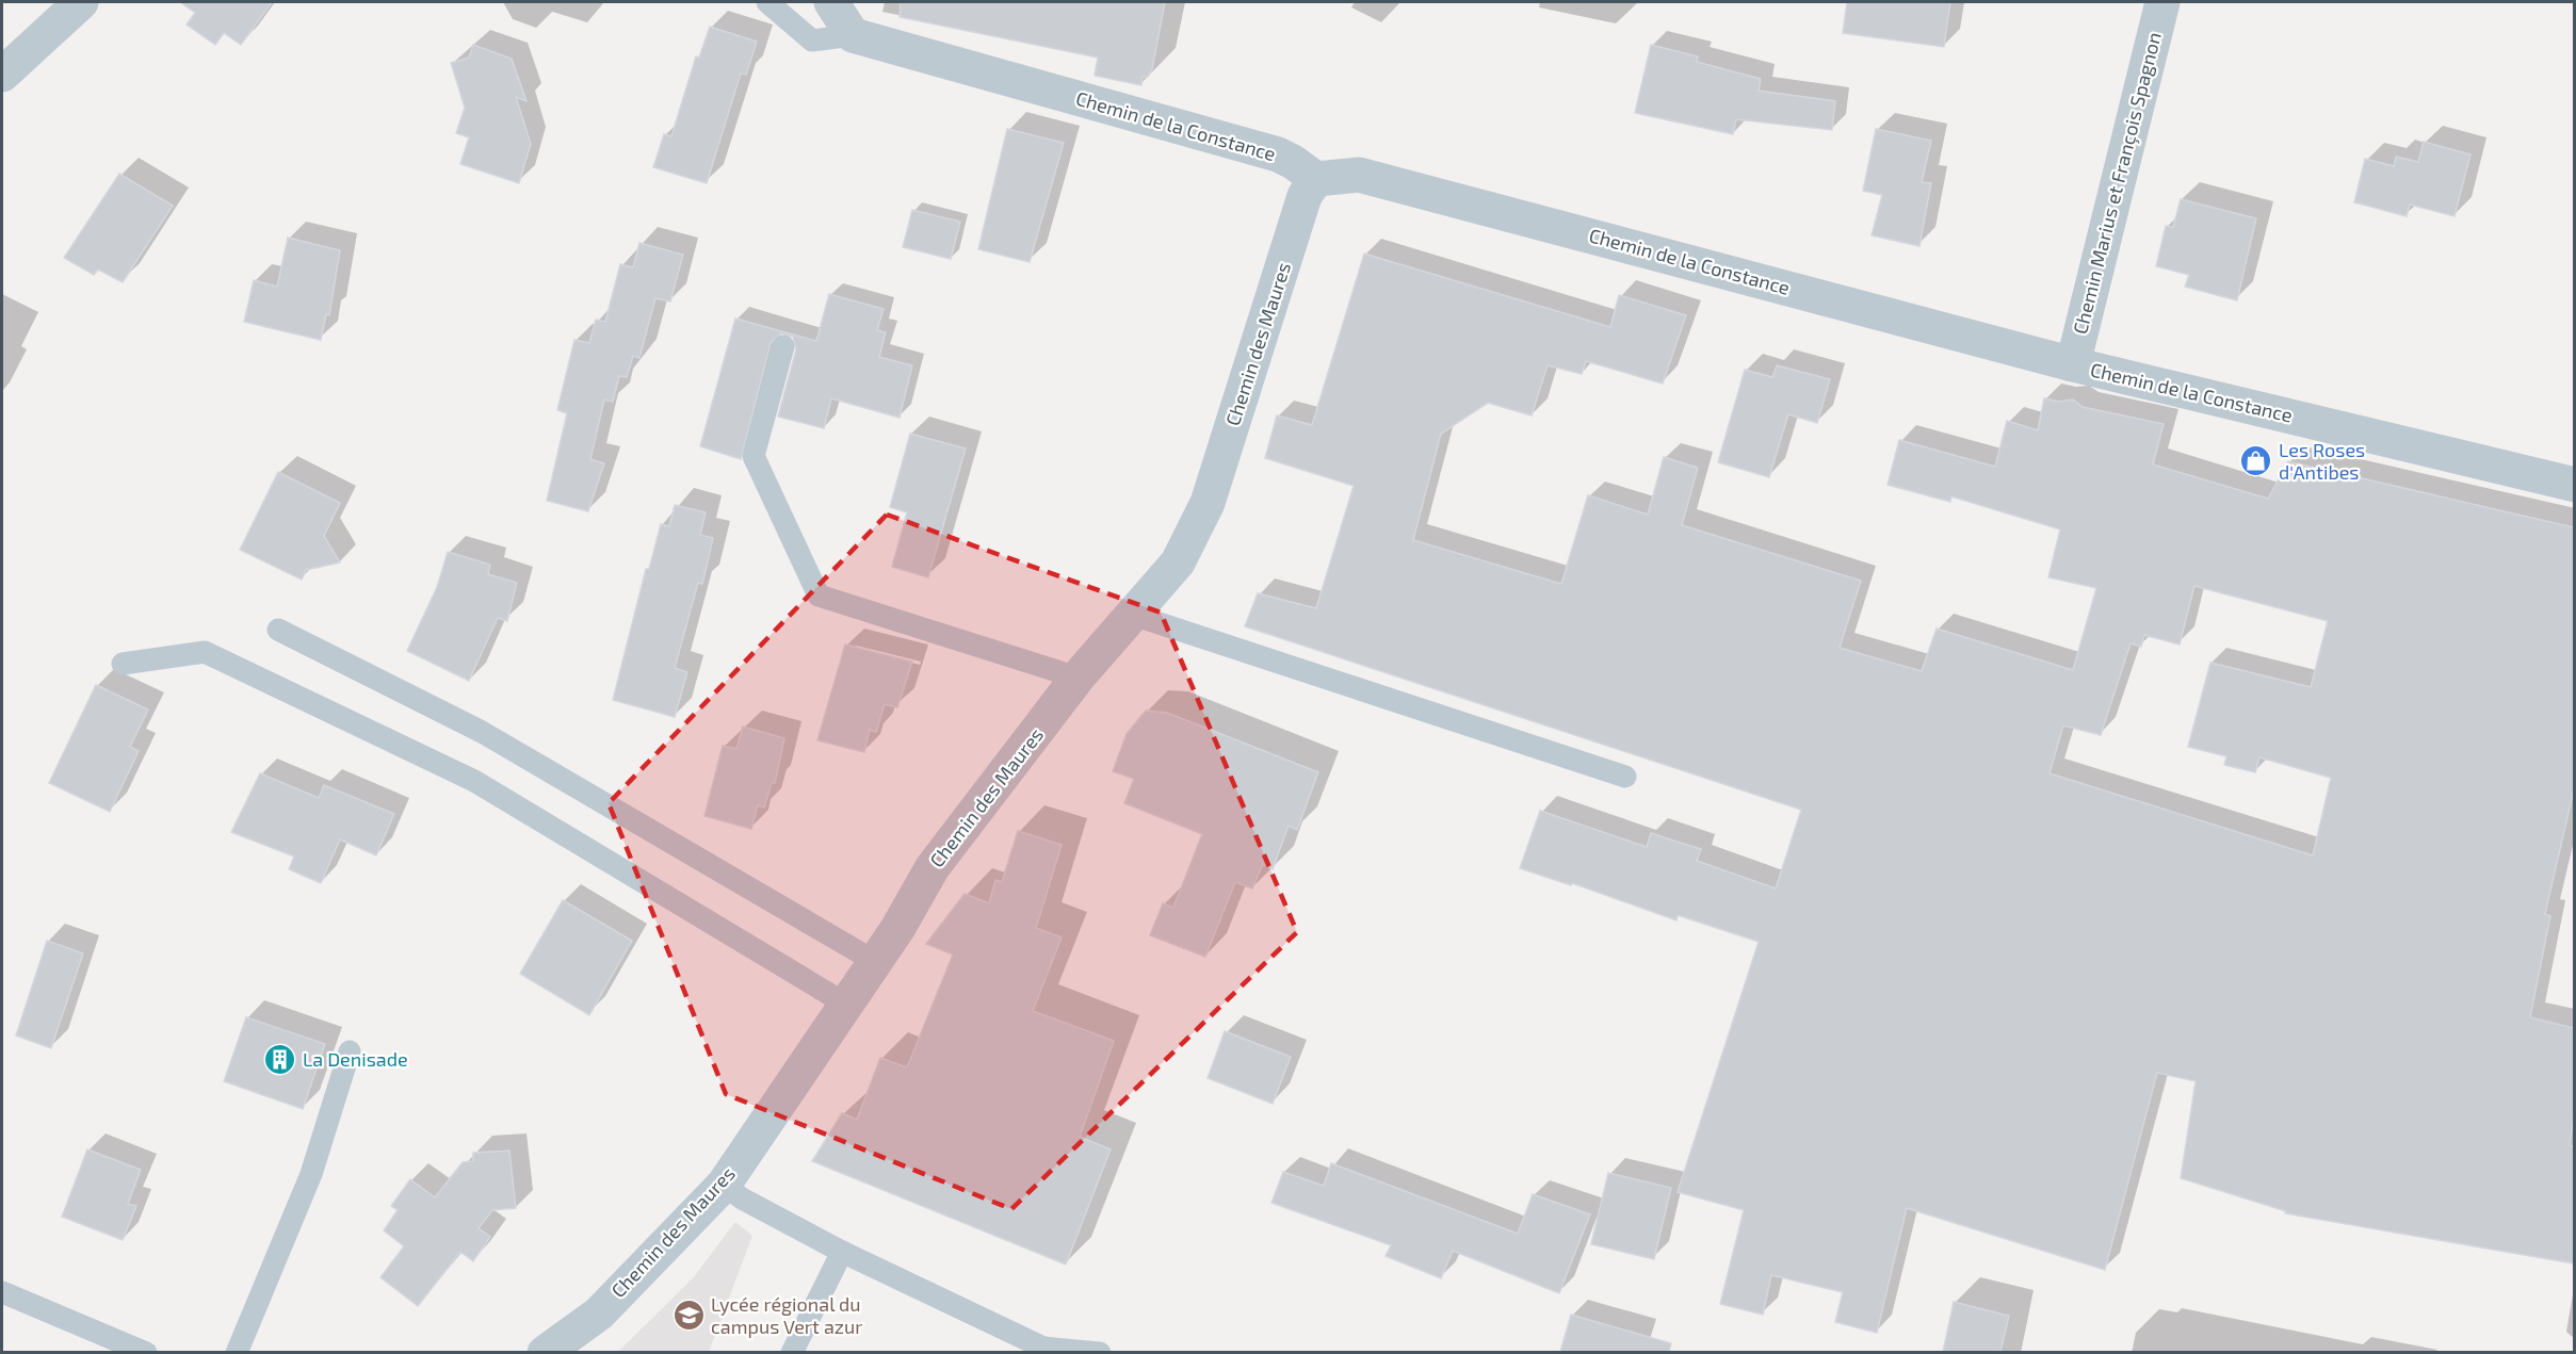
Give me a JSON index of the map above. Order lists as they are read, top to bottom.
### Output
{
  "streets": {
    "street": ["Chemin de la Constance", "Chemin Marius et François Spagnon", "Chemin des Maures"]
  },
  "crossings": [
    ["Chemin de la Constance", "Chemin Marius et François Spagnon"],
    ["Chemin de la Constance", "Chemin des Maures"]
  ],
  "places": {
    "shop": ["Les Roses d'Antibes"],
    "building": ["La Denisade"],
    "school or university": ["Lycée régional du campus Vert azur"]
  }
}
